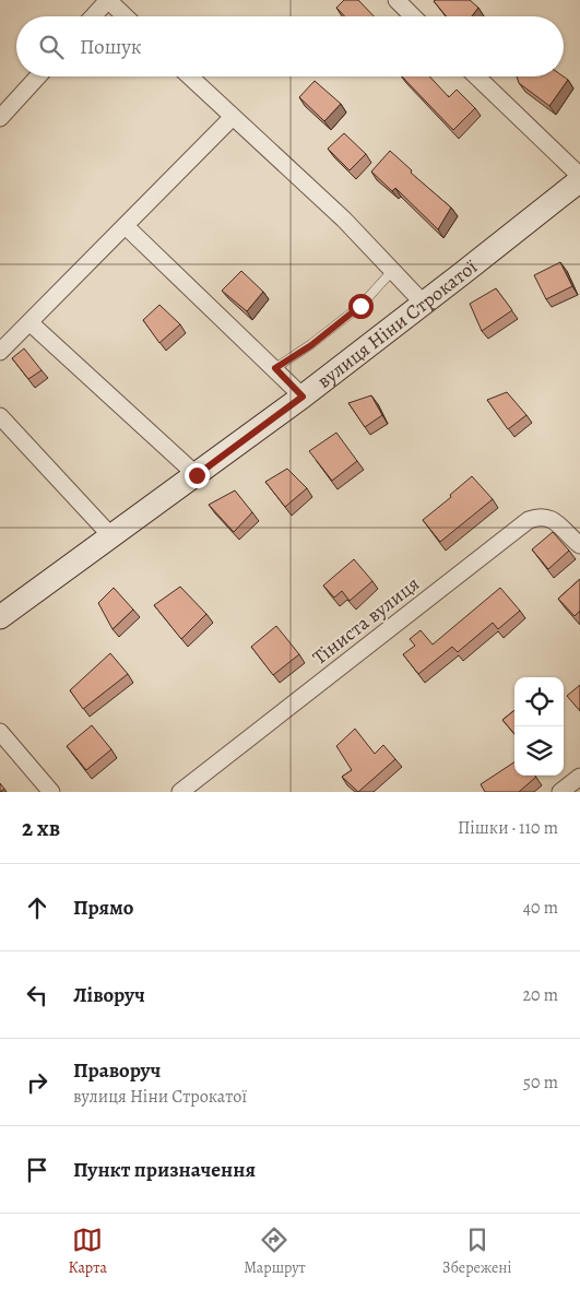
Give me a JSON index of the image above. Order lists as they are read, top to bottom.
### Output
{
  "streets": {
    "street": ["вулиця Ніни Строкатої", "Тіниста вулиця"]
  },
  "page": {
    "search": "Пошук",
    "heading": ["2 хв", "Пішки · 110 m"],
    "list": [
      ["Прямо", "40 m"],
      ["Ліворуч", "20 m"],
      ["Праворуч", "вулиця Ніни Строкатої", "50 m"],
      "Пункт призначення"
    ],
    "nav": ["Карта", "Маршрут", "Збережені"]
  }
}
